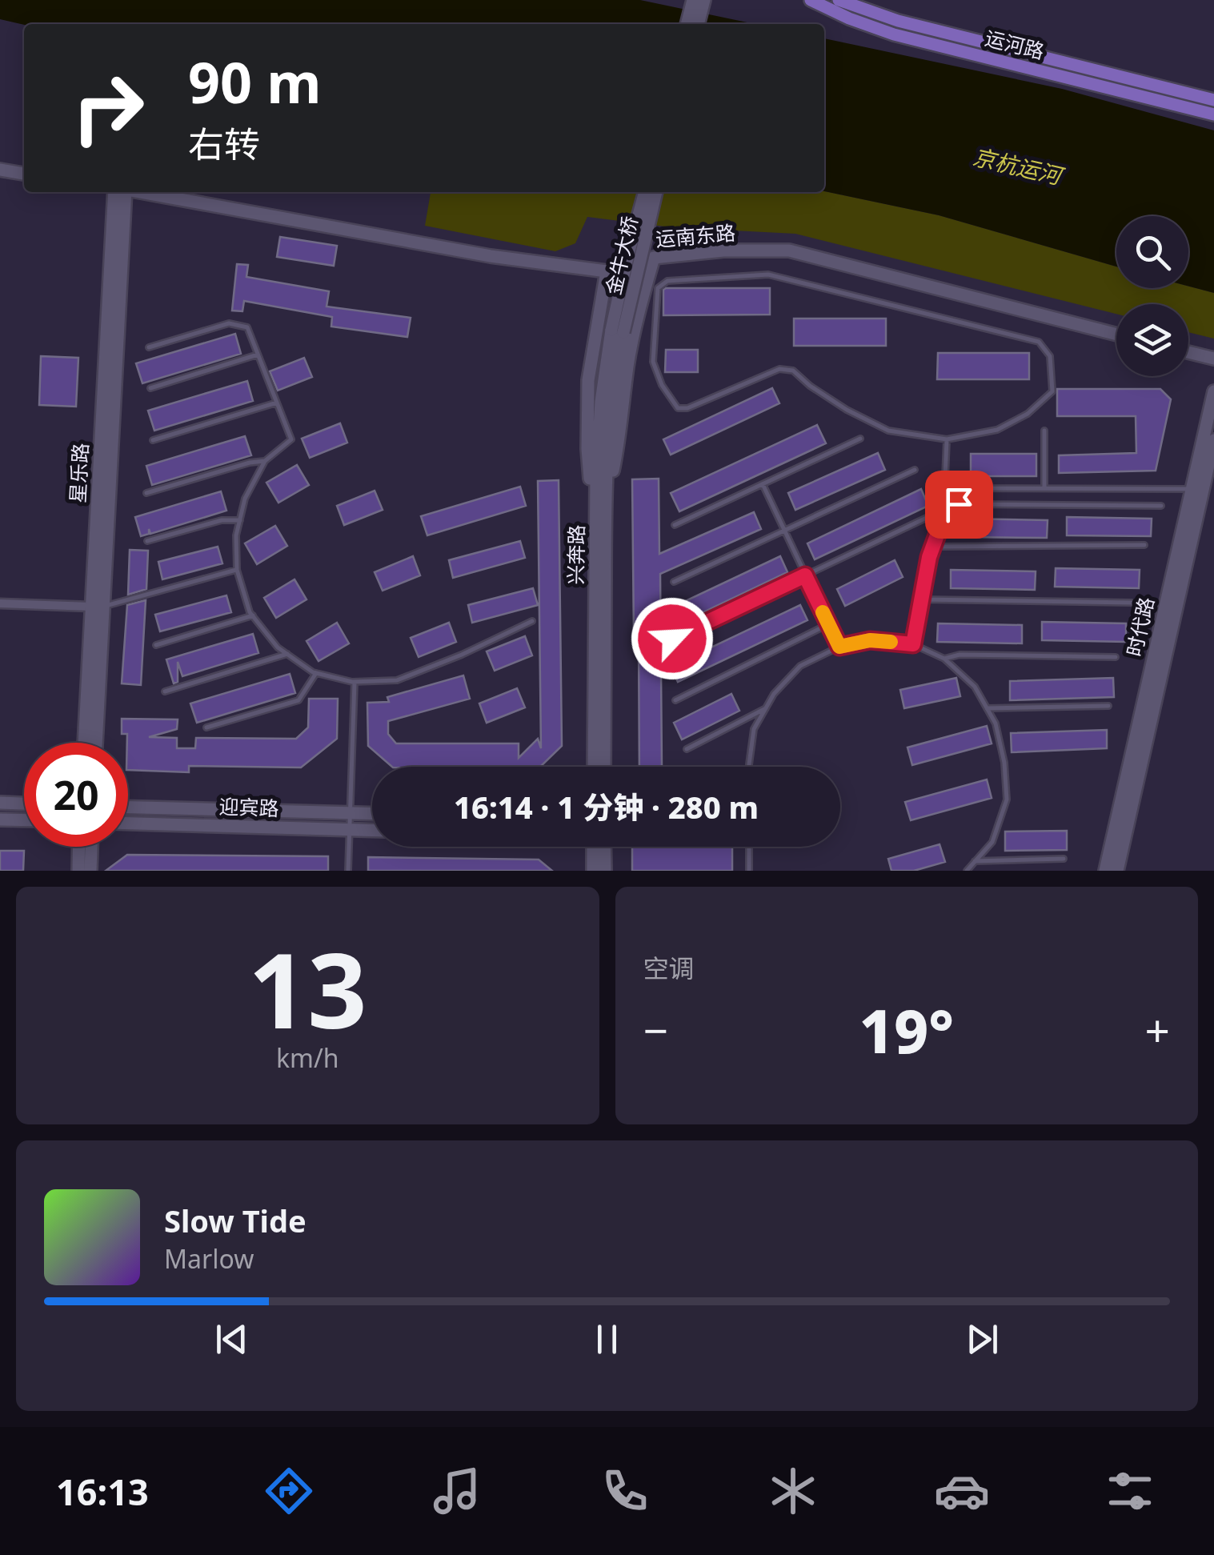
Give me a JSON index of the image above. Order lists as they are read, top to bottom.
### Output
{
  "streets": {
    "main road": ["运河路"],
    "street": [
      "运南东路",
      "金牛大桥",
      "星乐路",
      "兴奔路",
      "时代路",
      "迎宾路"
    ]
  },
  "crossings": [
    ["金牛大桥", "兴奔路"]
  ],
  "water": ["京杭运河"],
  "page": {
    "turn": ["90 m", "右转"],
    "limit": "20",
    "trip": "16:14 · 1 分钟 · 280 m",
    "tile": [
      ["13", "km/h"],
      "空调"
    ],
    "heat": ["−", "19°", "+"],
    "song": ["Slow Tide", "Marlow"],
    "tabs": "16:13"
  }
}
